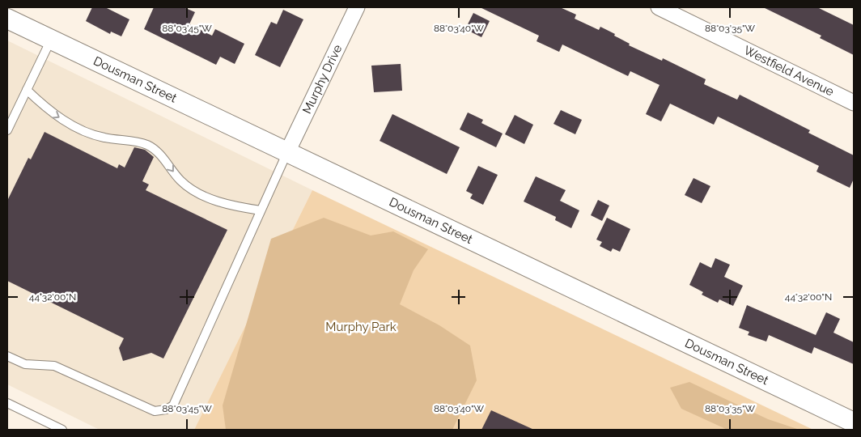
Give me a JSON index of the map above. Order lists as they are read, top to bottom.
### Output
{
  "streets": {
    "street": ["Westfield Avenue", "Dousman Street", "Murphy Drive"]
  },
  "crossings": [
    ["Dousman Street", "Murphy Drive"]
  ],
  "parks": ["Murphy Park"],
  "coordinates": [
    "88°03'45\"W",
    "88°03'40\"W",
    "88°03'35\"W",
    "44°32'00\"N"
  ]
}
